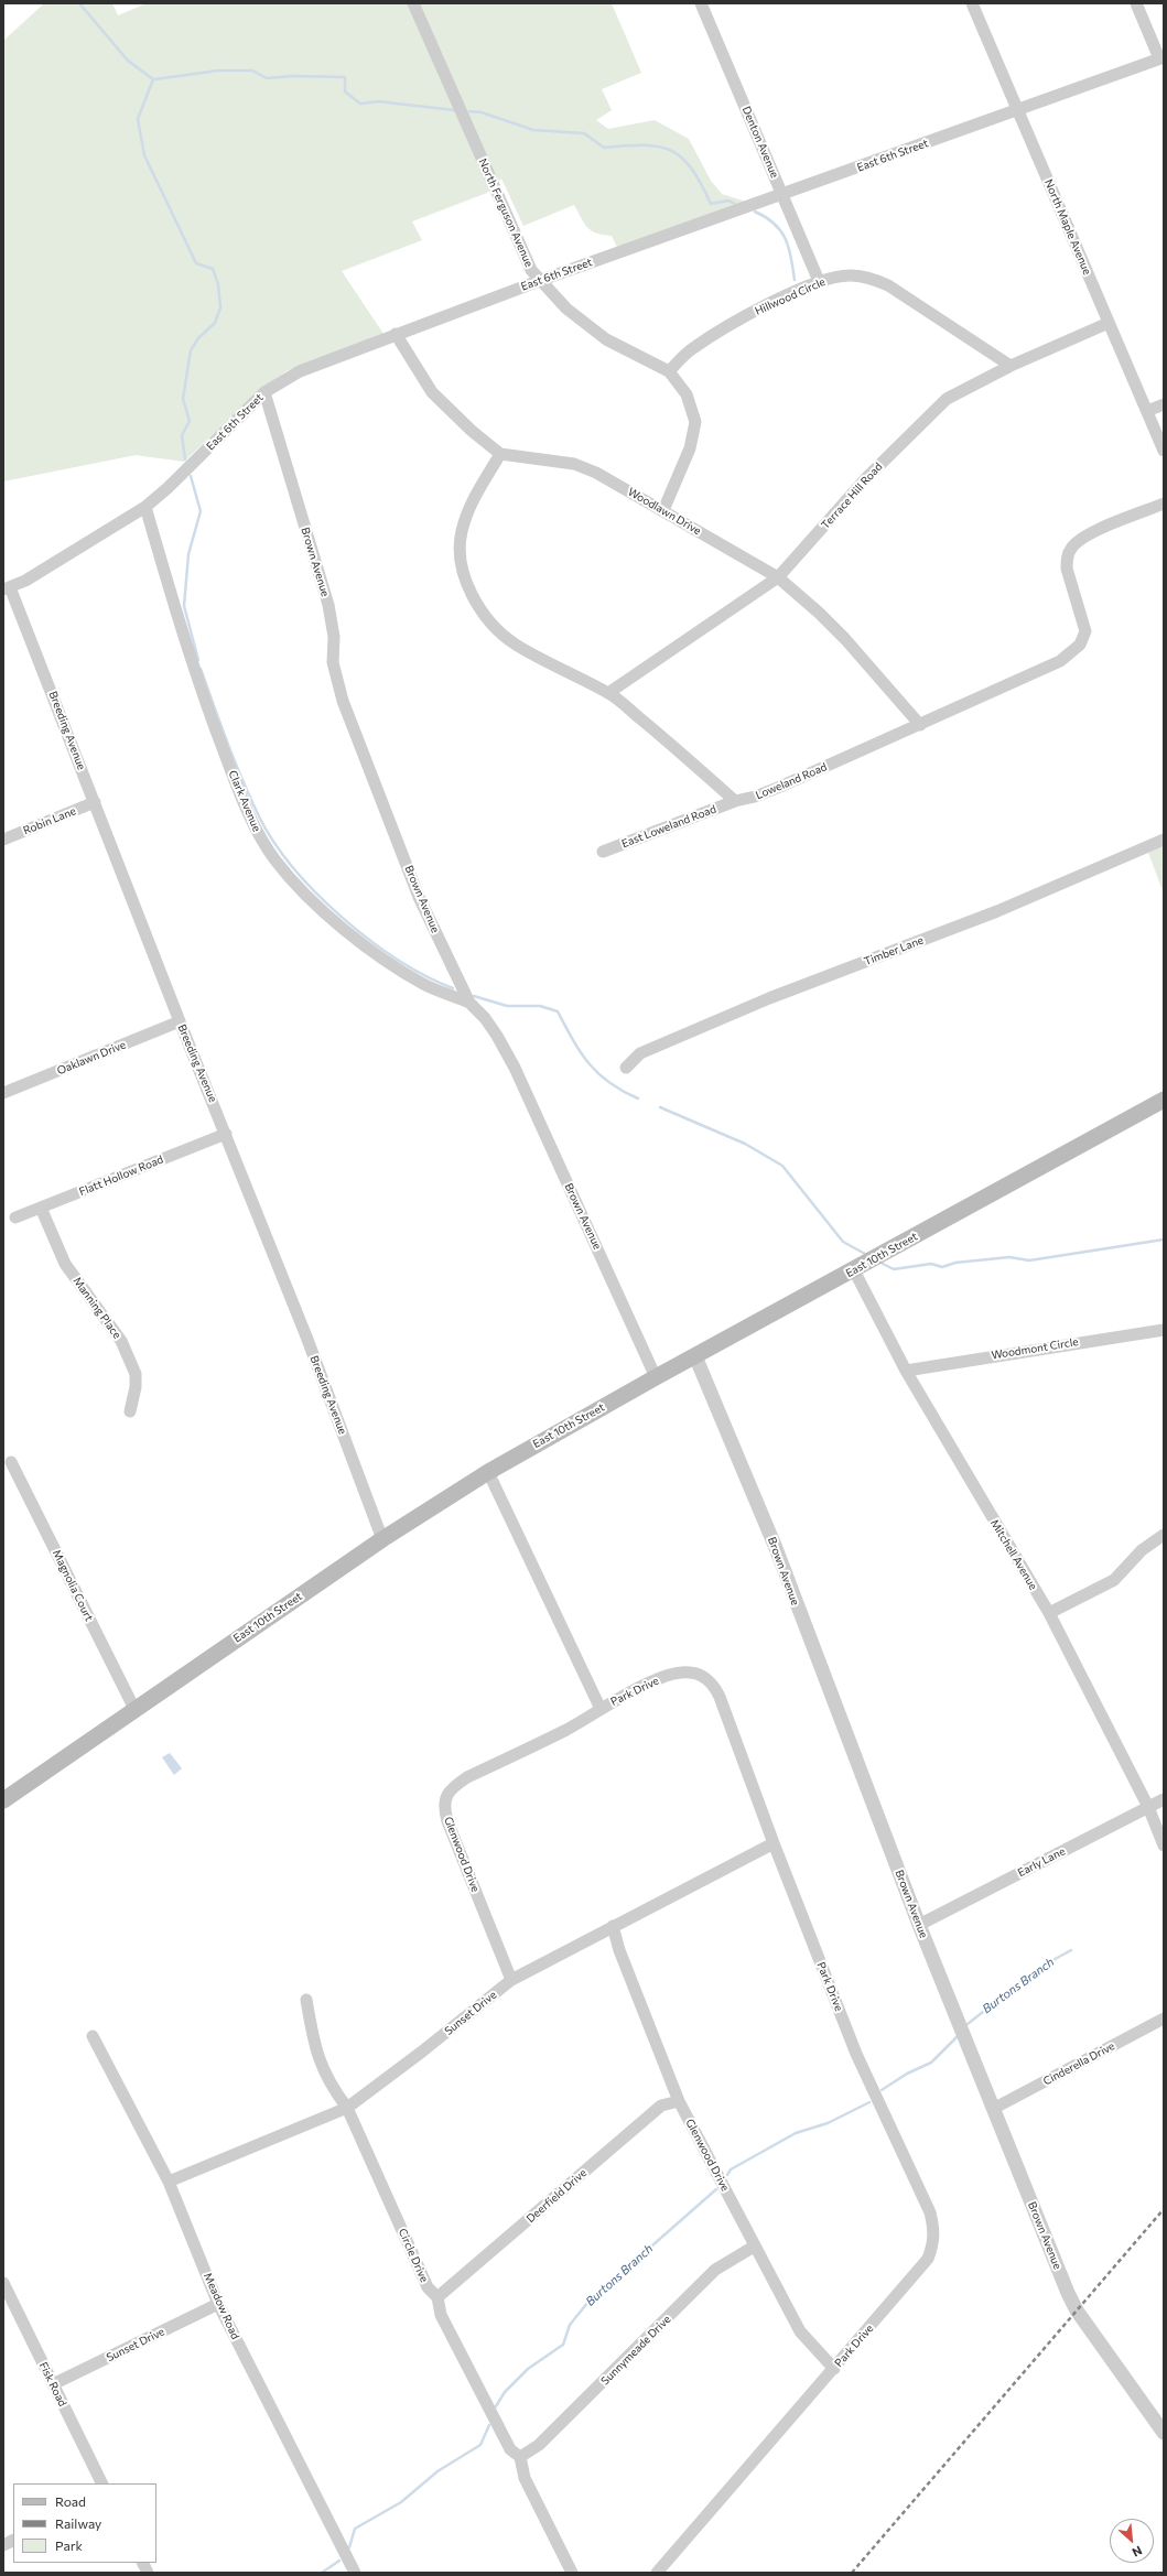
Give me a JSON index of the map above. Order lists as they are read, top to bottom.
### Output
{
  "streets": {
    "main road": ["East 10th Street"],
    "street": [
      "Denton Avenue",
      "East 6th Street",
      "North Ferguson Avenue",
      "North Maple Avenue",
      "Hillwood Circle",
      "Terrace Hill Road",
      "Woodlawn Drive",
      "Brown Avenue",
      "Breeding Avenue",
      "Loweland Road",
      "Clark Avenue",
      "Robin Lane",
      "East Loweland Road",
      "Timber Lane",
      "Oaklawn Drive",
      "Flatt Hollow Road",
      "Manning Place",
      "Woodmont Circle",
      "Mitchell Avenue",
      "Magnolia Court",
      "Park Drive",
      "Glenwood Drive",
      "Early Lane",
      "Sunset Drive",
      "Cinderella Drive",
      "Deerfield Drive",
      "Circle Drive",
      "Meadow Road",
      "Sunnymeade Drive",
      "Fisk Road"
    ]
  },
  "crossings": [
    ["Denton Avenue", "East 6th Street"],
    ["Denton Avenue", "Hillwood Circle"],
    ["East 6th Street", "North Ferguson Avenue"],
    ["East 6th Street", "North Maple Avenue"],
    ["East 6th Street", "Brown Avenue"],
    ["East 6th Street", "Breeding Avenue"],
    ["East 6th Street", "Clark Avenue"],
    ["North Ferguson Avenue", "Hillwood Circle"],
    ["North Ferguson Avenue", "Woodlawn Drive"],
    ["North Maple Avenue", "Terrace Hill Road"],
    ["Hillwood Circle", "Terrace Hill Road"],
    ["Terrace Hill Road", "Woodlawn Drive"],
    ["Woodlawn Drive", "Loweland Road"],
    ["Brown Avenue", "Clark Avenue"],
    ["Brown Avenue", "East 10th Street"],
    ["Brown Avenue", "Early Lane"],
    ["Brown Avenue", "Cinderella Drive"],
    ["Breeding Avenue", "Robin Lane"],
    ["Breeding Avenue", "Oaklawn Drive"],
    ["Breeding Avenue", "Flatt Hollow Road"],
    ["Breeding Avenue", "East 10th Street"],
    ["Loweland Road", "East Loweland Road"],
    ["Flatt Hollow Road", "Manning Place"],
    ["East 10th Street", "Mitchell Avenue"],
    ["East 10th Street", "Magnolia Court"],
    ["East 10th Street", "Park Drive"],
    ["Woodmont Circle", "Mitchell Avenue"],
    ["Mitchell Avenue", "Early Lane"],
    ["Park Drive", "Glenwood Drive"],
    ["Park Drive", "Sunset Drive"],
    ["Glenwood Drive", "Sunset Drive"],
    ["Glenwood Drive", "Deerfield Drive"],
    ["Glenwood Drive", "Sunnymeade Drive"],
    ["Sunset Drive", "Circle Drive"],
    ["Sunset Drive", "Meadow Road"],
    ["Sunset Drive", "Fisk Road"],
    ["Deerfield Drive", "Circle Drive"],
    ["Circle Drive", "Sunnymeade Drive"]
  ],
  "water": ["Burtons Branch"],
  "legend": ["Road", "Railway", "Park"],
  "north": "bottom right"
}
